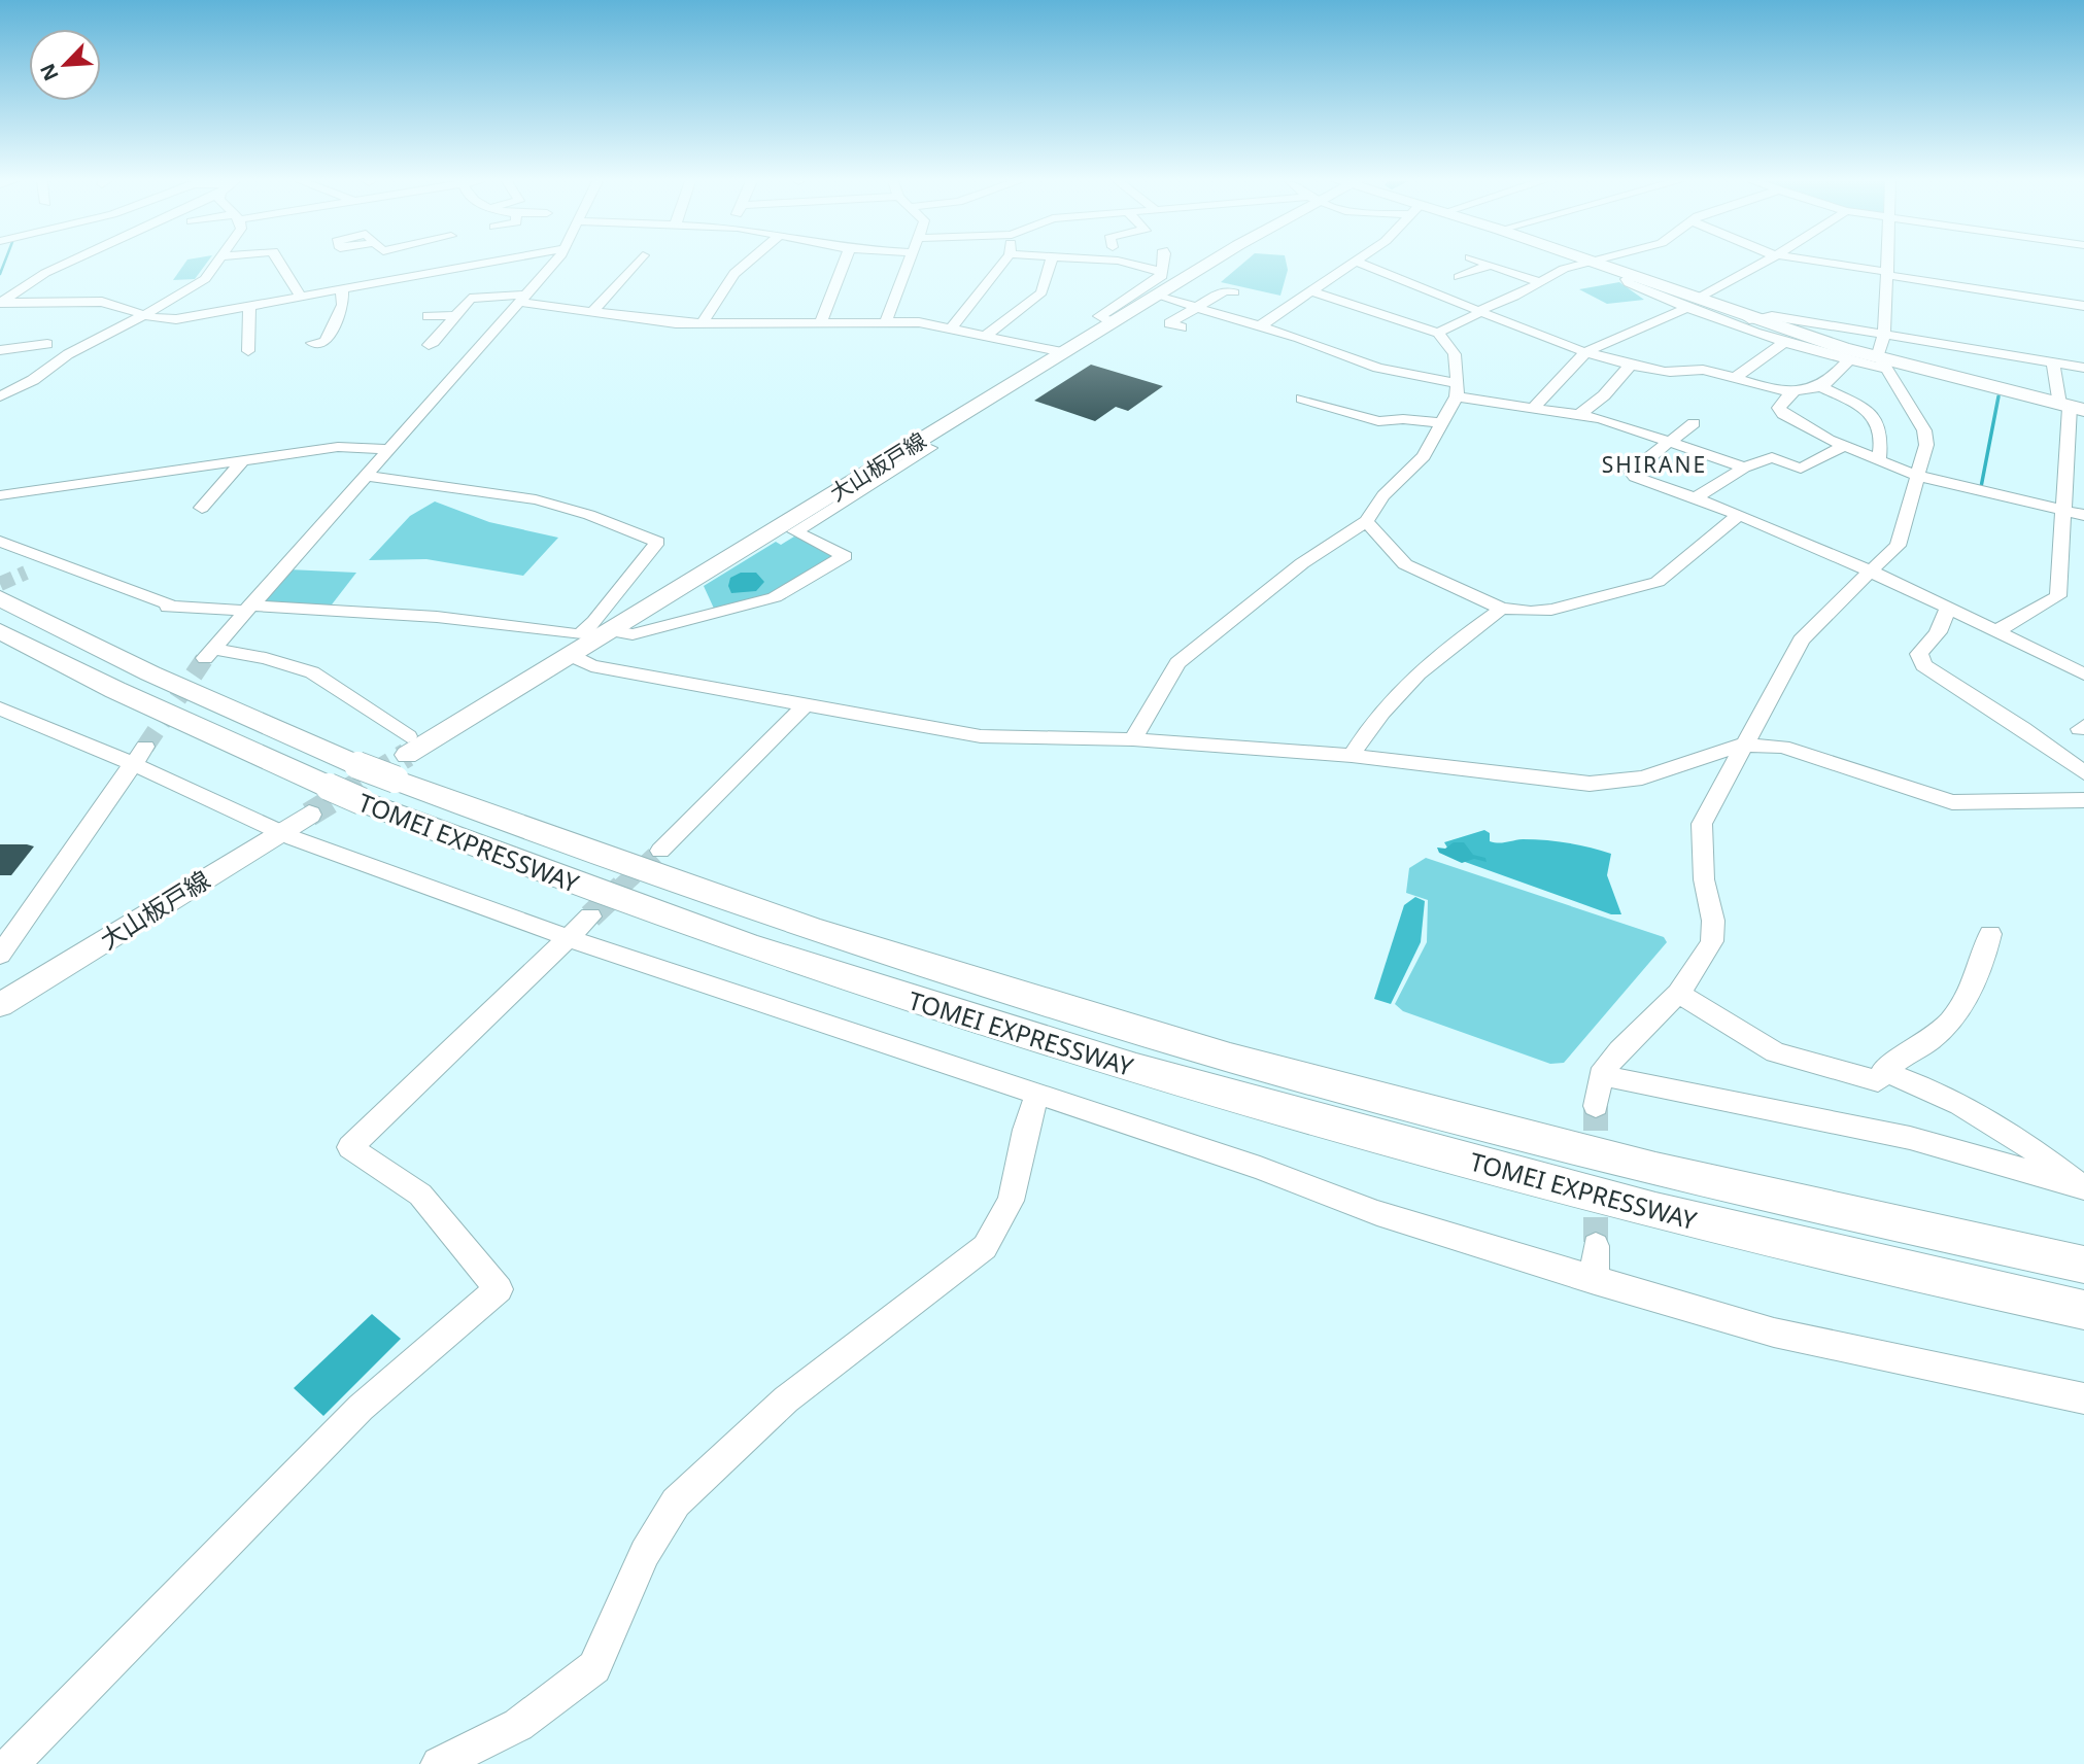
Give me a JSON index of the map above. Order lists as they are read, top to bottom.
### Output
{
  "streets": {
    "highway": ["TOMEI EXPRESSWAY"],
    "main road": ["大山板戸線"]
  },
  "crossings": [
    ["大山板戸線", "TOMEI EXPRESSWAY"]
  ],
  "districts": ["SHIRANE"],
  "north": "bottom left"
}
